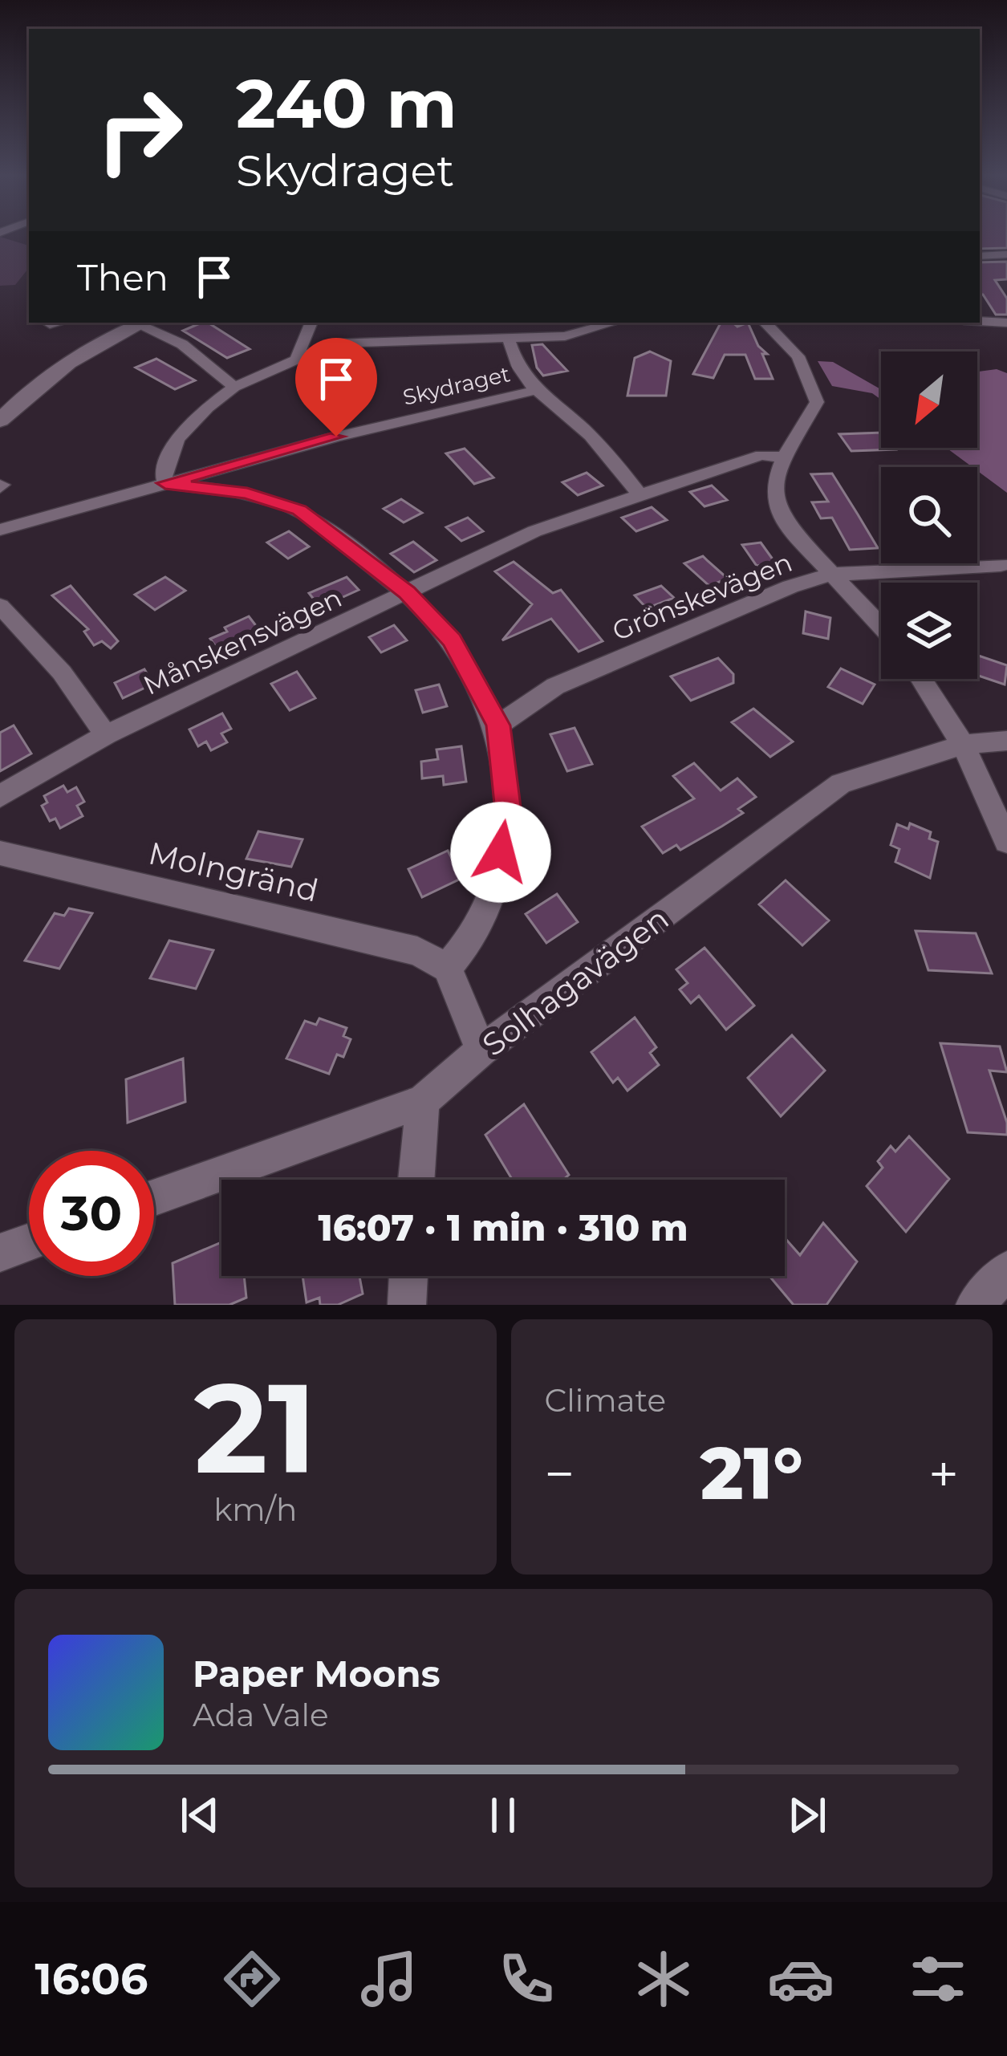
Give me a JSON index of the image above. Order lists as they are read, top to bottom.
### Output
{
  "streets": {
    "street": [
      "Skydraget",
      "Grönskevägen",
      "Månskensvägen",
      "Molngränd",
      "Solhagavägen"
    ]
  },
  "north": "bottom left",
  "page": {
    "turn": ["240 m", "Skydraget"],
    "then": "Then",
    "limit": "30",
    "trip": "16:07 · 1 min · 310 m",
    "tile": [
      ["21", "km/h"],
      "Climate"
    ],
    "heat": ["−", "21°", "+"],
    "song": ["Paper Moons", "Ada Vale"],
    "tabs": "16:06"
  }
}
